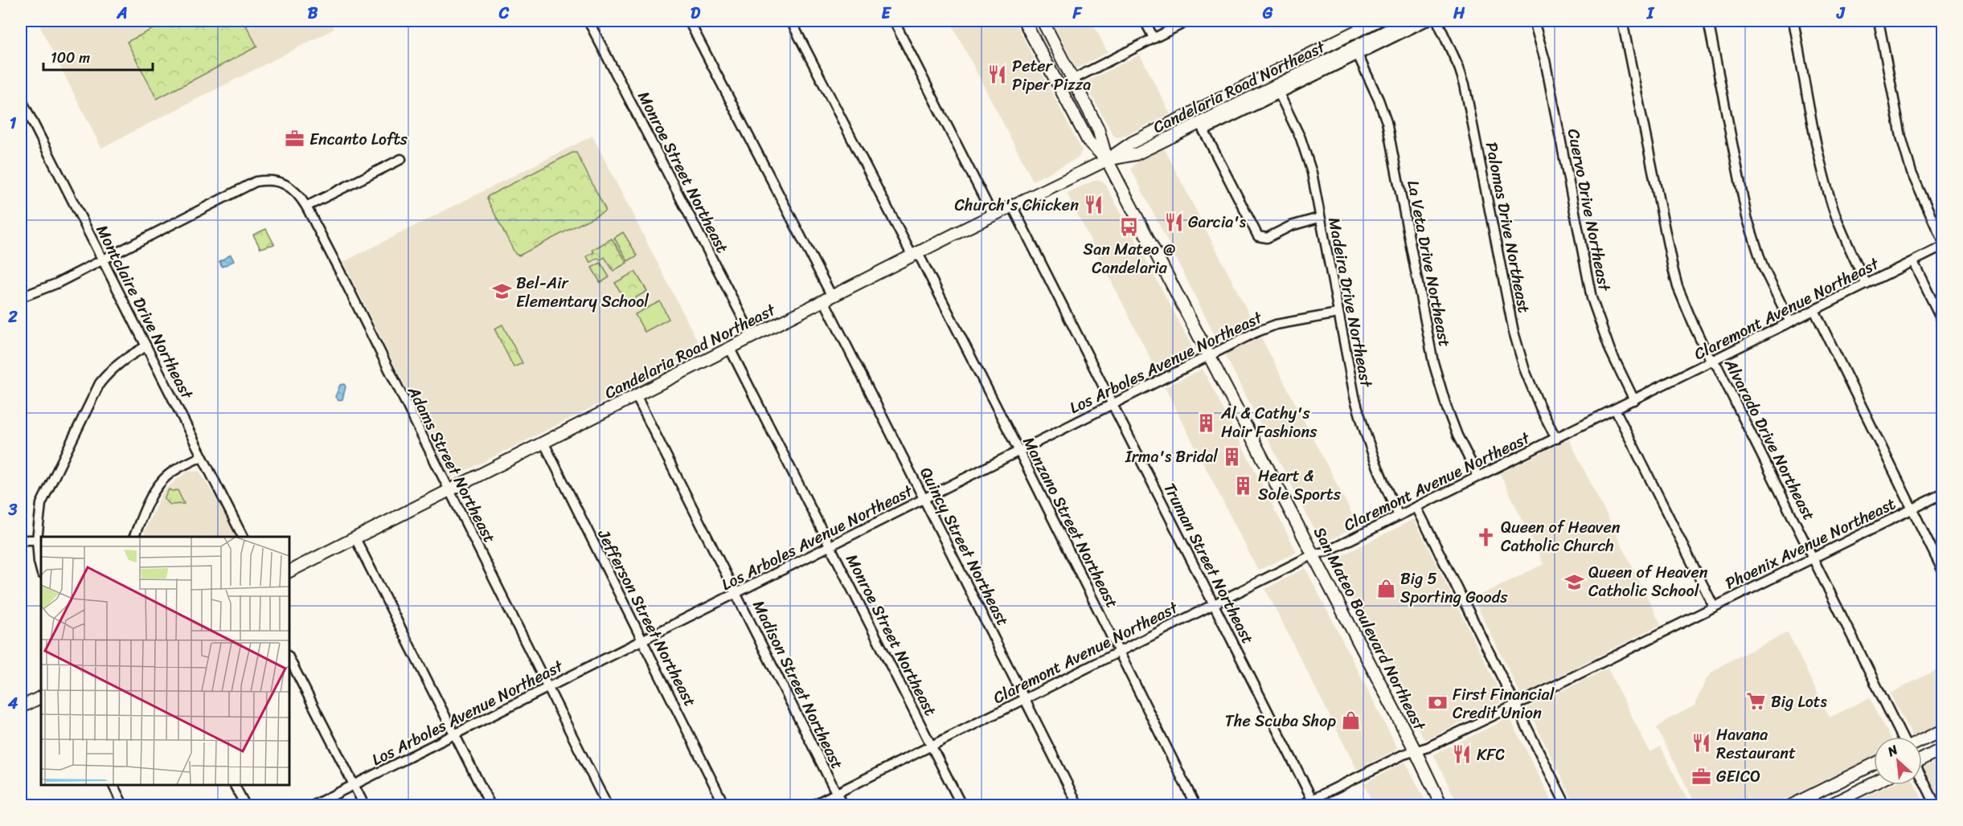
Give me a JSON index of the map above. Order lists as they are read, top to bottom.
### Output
{
  "streets": {
    "main road": ["Candelaria Road Northeast", "San Mateo Boulevard Northeast"],
    "street": [
      "Monroe Street Northeast",
      "Cuervo Drive Northeast",
      "Palomas Drive Northeast",
      "La Veta Drive Northeast",
      "Madeira Drive Northeast",
      "Claremont Avenue Northeast",
      "Montclaire Drive Northeast",
      "Los Arboles Avenue Northeast",
      "Alvarado Drive Northeast",
      "Adams Street Northeast",
      "Manzano Street Northeast",
      "Phoenix Avenue Northeast",
      "Quincy Street Northeast",
      "Truman Street Northeast",
      "Jefferson Street Northeast",
      "Madison Street Northeast"
    ]
  },
  "crossings": [
    ["Candelaria Road Northeast", "Monroe Street Northeast"],
    ["Candelaria Road Northeast", "Adams Street Northeast"],
    ["Candelaria Road Northeast", "Manzano Street Northeast"],
    ["Candelaria Road Northeast", "Quincy Street Northeast"],
    ["Candelaria Road Northeast", "Truman Street Northeast"],
    ["Candelaria Road Northeast", "Jefferson Street Northeast"],
    ["Candelaria Road Northeast", "San Mateo Boulevard Northeast"],
    ["Candelaria Road Northeast", "Madison Street Northeast"],
    ["Monroe Street Northeast", "Claremont Avenue Northeast"],
    ["Monroe Street Northeast", "Los Arboles Avenue Northeast"],
    ["Cuervo Drive Northeast", "Claremont Avenue Northeast"],
    ["Palomas Drive Northeast", "Claremont Avenue Northeast"],
    ["La Veta Drive Northeast", "Claremont Avenue Northeast"],
    ["Madeira Drive Northeast", "Claremont Avenue Northeast"],
    ["Madeira Drive Northeast", "Los Arboles Avenue Northeast"],
    ["Claremont Avenue Northeast", "Alvarado Drive Northeast"],
    ["Claremont Avenue Northeast", "Manzano Street Northeast"],
    ["Claremont Avenue Northeast", "Quincy Street Northeast"],
    ["Claremont Avenue Northeast", "Truman Street Northeast"],
    ["Claremont Avenue Northeast", "San Mateo Boulevard Northeast"],
    ["Claremont Avenue Northeast", "Madison Street Northeast"],
    ["Montclaire Drive Northeast", "Adams Street Northeast"],
    ["Los Arboles Avenue Northeast", "Adams Street Northeast"],
    ["Los Arboles Avenue Northeast", "Manzano Street Northeast"],
    ["Los Arboles Avenue Northeast", "Quincy Street Northeast"],
    ["Los Arboles Avenue Northeast", "Truman Street Northeast"],
    ["Los Arboles Avenue Northeast", "Jefferson Street Northeast"],
    ["Los Arboles Avenue Northeast", "San Mateo Boulevard Northeast"],
    ["Los Arboles Avenue Northeast", "Madison Street Northeast"],
    ["Alvarado Drive Northeast", "Phoenix Avenue Northeast"],
    ["Phoenix Avenue Northeast", "Truman Street Northeast"],
    ["Phoenix Avenue Northeast", "San Mateo Boulevard Northeast"]
  ],
  "places": {
    "restaurant": [
      "Peter Piper Pizza",
      "Church's Chicken",
      "Garcia's",
      "Havana Restaurant",
      "KFC"
    ],
    "office": ["Encanto Lofts", "GEICO"],
    "bus stop": ["San Mateo @ Candelaria"],
    "school or university": ["Bel-Air Elementary School", "Queen of Heaven Catholic School"],
    "building": ["Al & Cathy's Hair Fashions", "Irma's Bridal", "Heart & Sole Sports"],
    "church": ["Queen of Heaven Catholic Church"],
    "shop": ["Big 5 Sporting Goods", "The Scuba Shop"],
    "supermarket": ["Big Lots"],
    "bank": ["First Financial Credit Union"]
  },
  "scale_bar": "100 m",
  "north": "top left",
  "grid": {
    "columns": [
      "A",
      "B",
      "C",
      "D",
      "E",
      "F",
      "G",
      "H",
      "I",
      "J"
    ],
    "rows": [
      "1",
      "2",
      "3",
      "4"
    ]
  }
}
